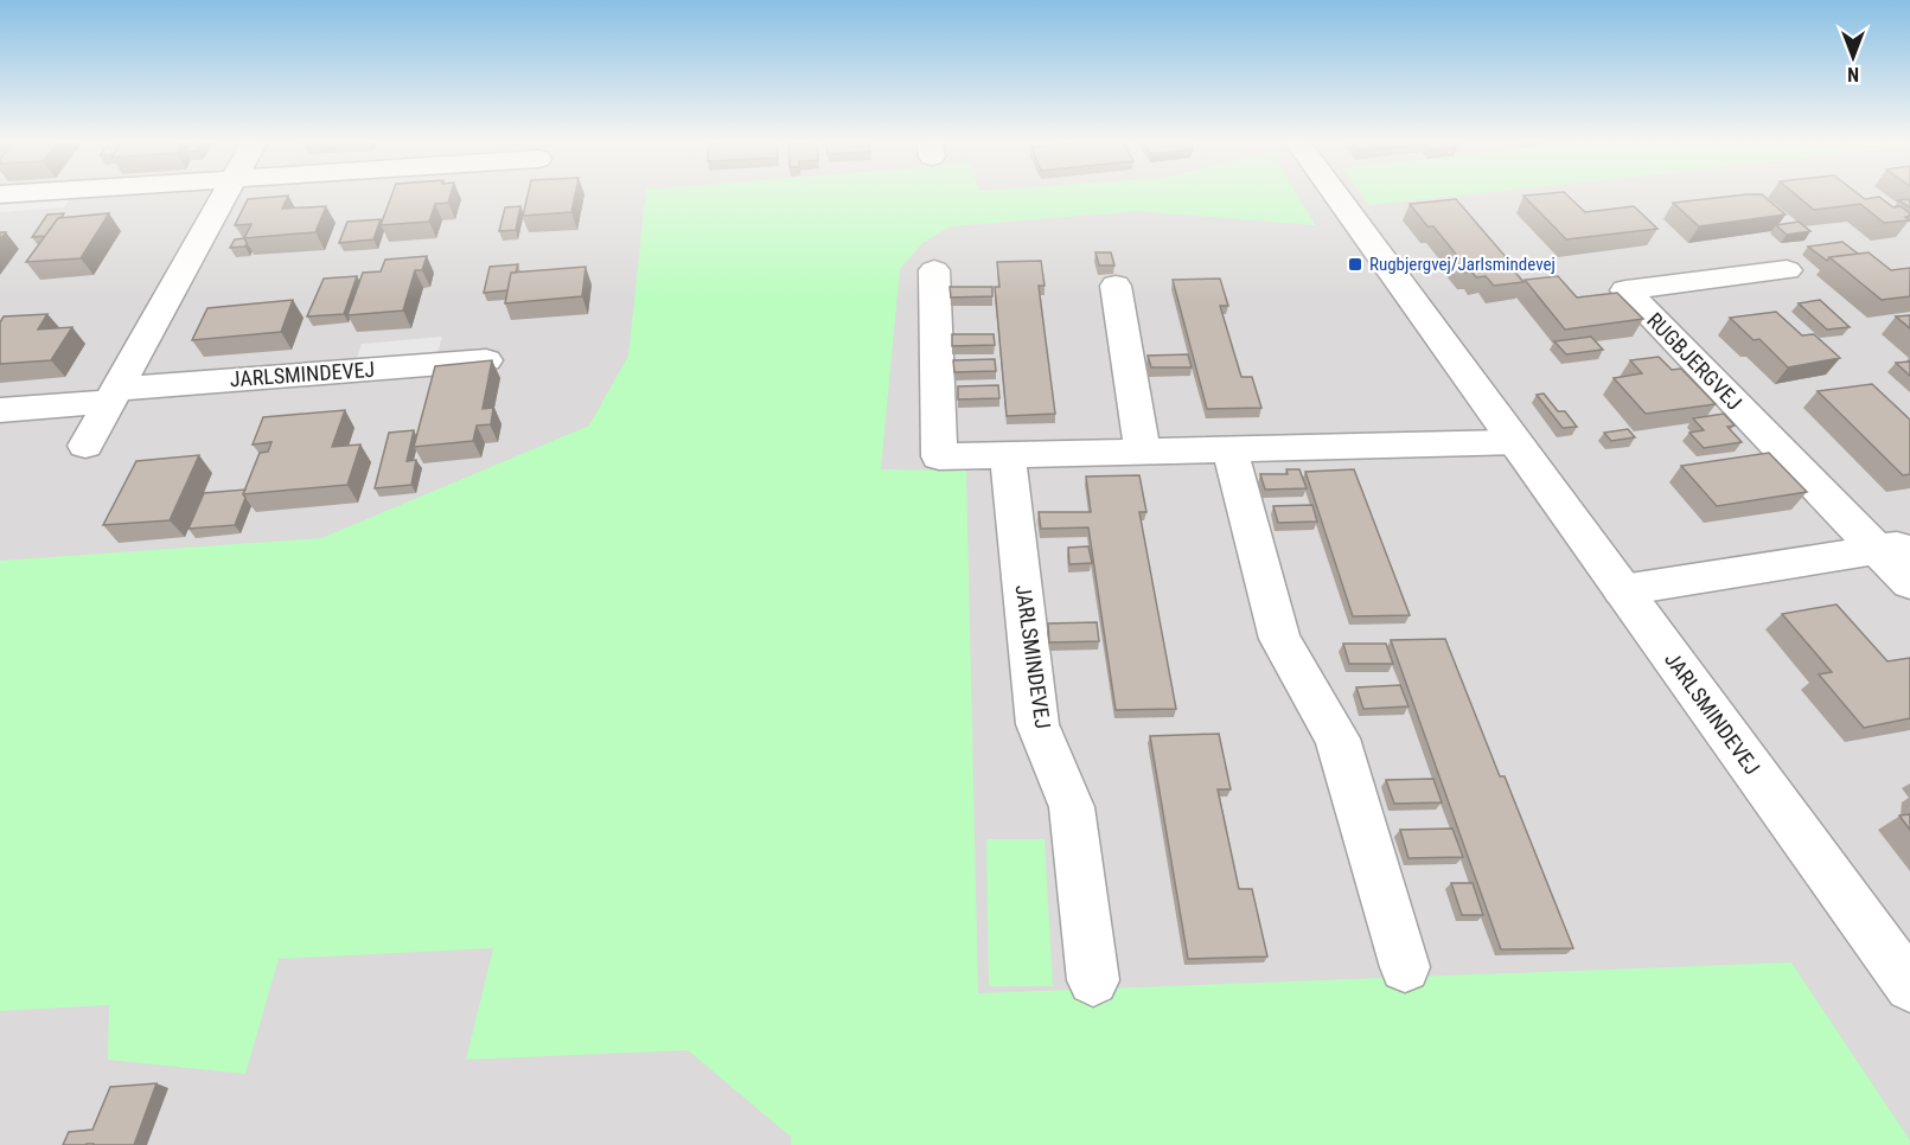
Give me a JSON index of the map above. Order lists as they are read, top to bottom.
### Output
{
  "streets": {
    "street": ["RUGBJERGVEJ", "JARLSMINDEVEJ"]
  },
  "places": {
    "transit": ["Rugbjergvej/Jarlsmindevej"]
  },
  "north": "bottom"
}
